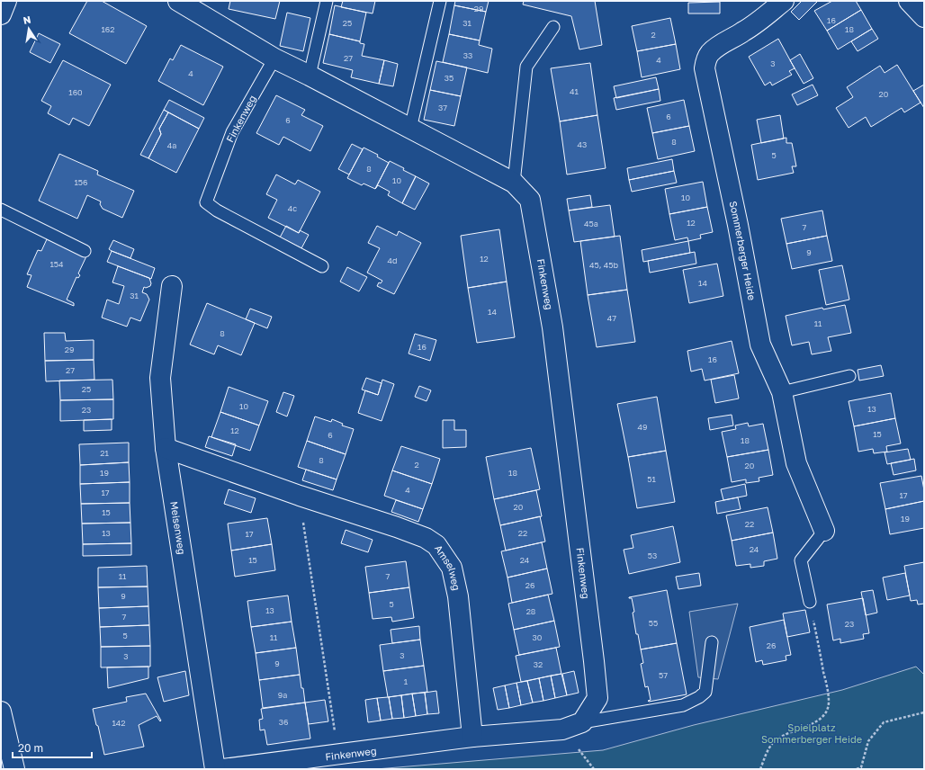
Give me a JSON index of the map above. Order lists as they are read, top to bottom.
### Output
{
  "streets": {
    "street": [
      "Finkenweg",
      "Sommerberger Heide",
      "Meisenweg",
      "Amselweg"
    ]
  },
  "crossings": [
    ["Finkenweg", "Amselweg"],
    ["Meisenweg", "Amselweg"]
  ],
  "parks": ["Spielplatz Sommerberger Heide"],
  "house_numbers": [
    "29",
    "16",
    "25",
    "31",
    "162",
    "18",
    "2",
    "33",
    "27",
    "4",
    "3",
    "4",
    "35",
    "41",
    "160",
    "20",
    "37",
    "6",
    "6",
    "8",
    "43",
    "4a",
    "5",
    "8",
    "10",
    "156",
    "10",
    "4c",
    "12",
    "45a",
    "7",
    "9",
    "12",
    "4d",
    "154",
    "45, 45b",
    "14",
    "31",
    "14",
    "47",
    "11",
    "8",
    "16",
    "29",
    "16",
    "27",
    "25",
    "10",
    "13",
    "23",
    "49",
    "12",
    "15",
    "6",
    "18",
    "21",
    "8",
    "2",
    "20",
    "19",
    "18",
    "51",
    "4",
    "17",
    "17",
    "20",
    "15",
    "19",
    "22",
    "13",
    "22",
    "17",
    "24",
    "53",
    "15",
    "24",
    "11",
    "7",
    "26",
    "9",
    "5",
    "13",
    "28",
    "7",
    "55",
    "23",
    "5",
    "11",
    "30",
    "26",
    "3",
    "3",
    "9",
    "32",
    "57",
    "1",
    "9a",
    "36",
    "142"
  ],
  "scale_bar": "20 m",
  "north": "top"
}
